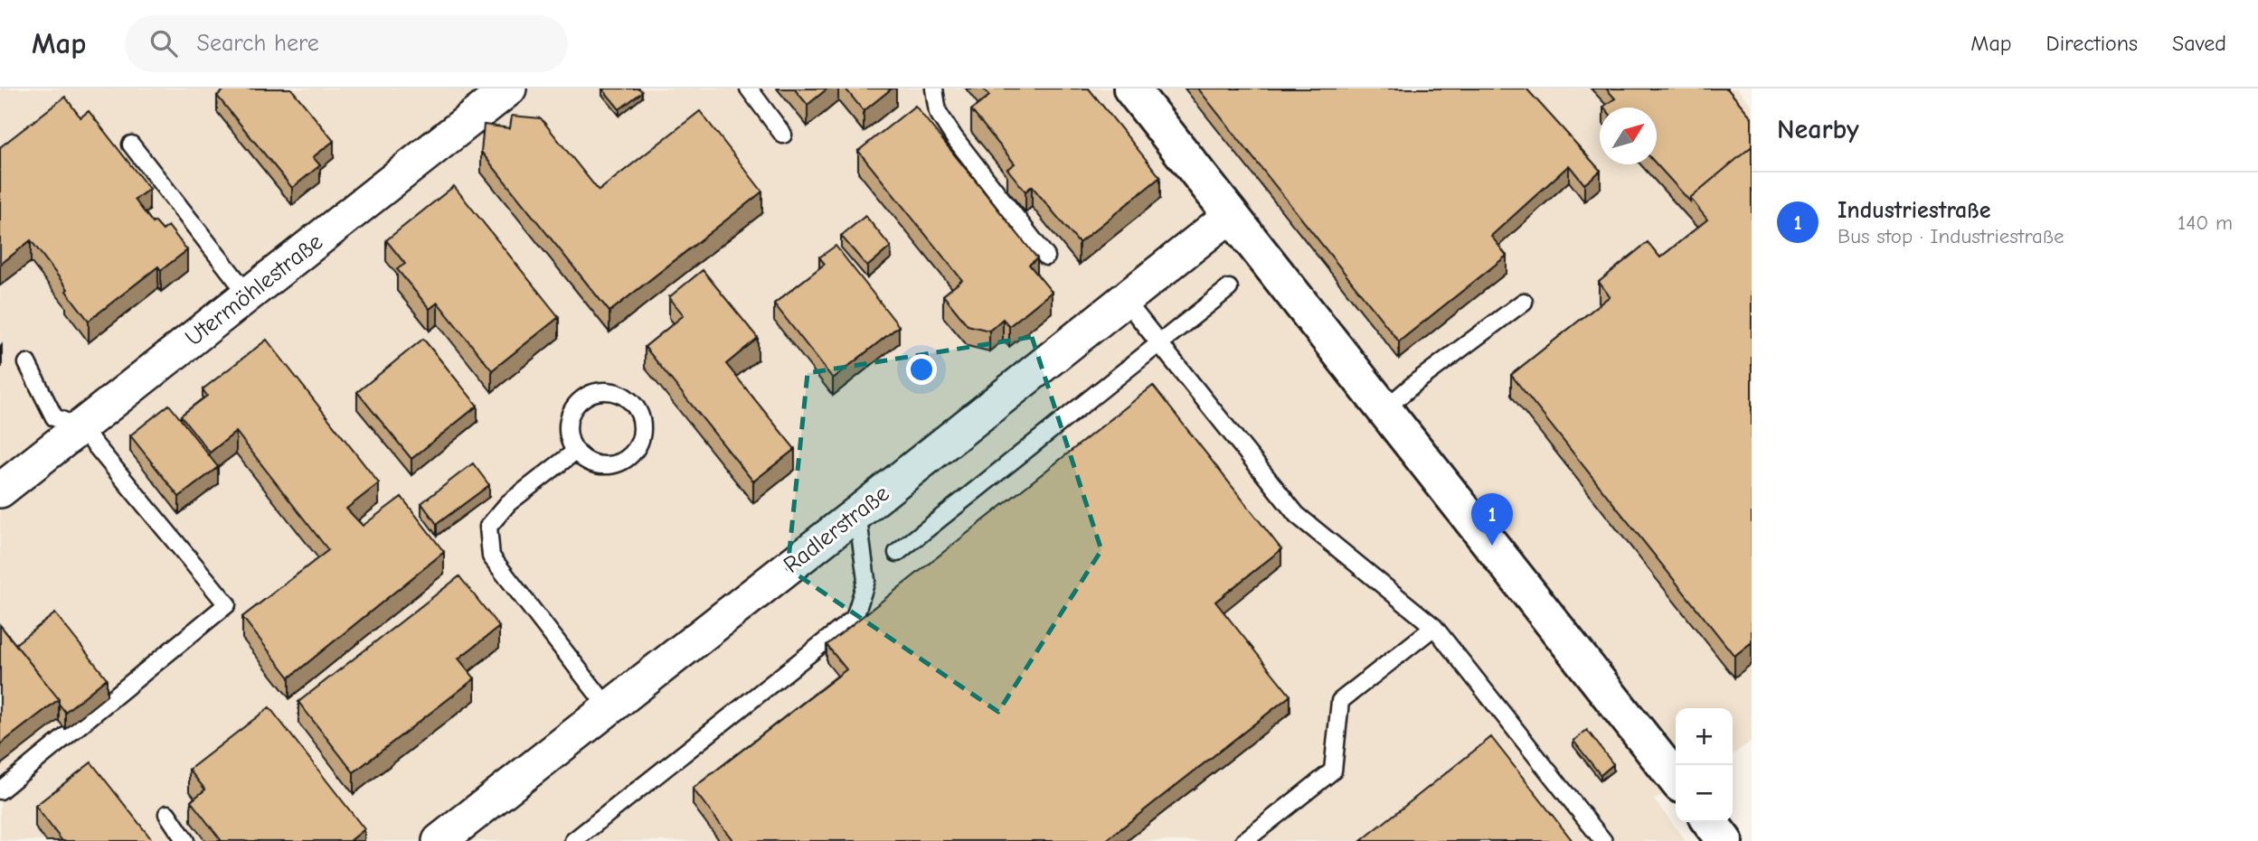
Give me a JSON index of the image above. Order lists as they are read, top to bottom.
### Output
{
  "streets": {
    "street": ["Utermöhlestraße", "Radlerstraße"]
  },
  "north": "top right",
  "page": {
    "header": "Map",
    "search": "Search here",
    "nav": ["Map", "Directions", "Saved"],
    "heading": "Nearby",
    "list": [
      {
        "mark": "1",
        "name": "Industriestraße",
        "note": "Bus stop · Industriestraße",
        "value": "140 m"
      }
    ],
    "pins": "1",
    "map_buttons": ["+", "−"]
  }
}
